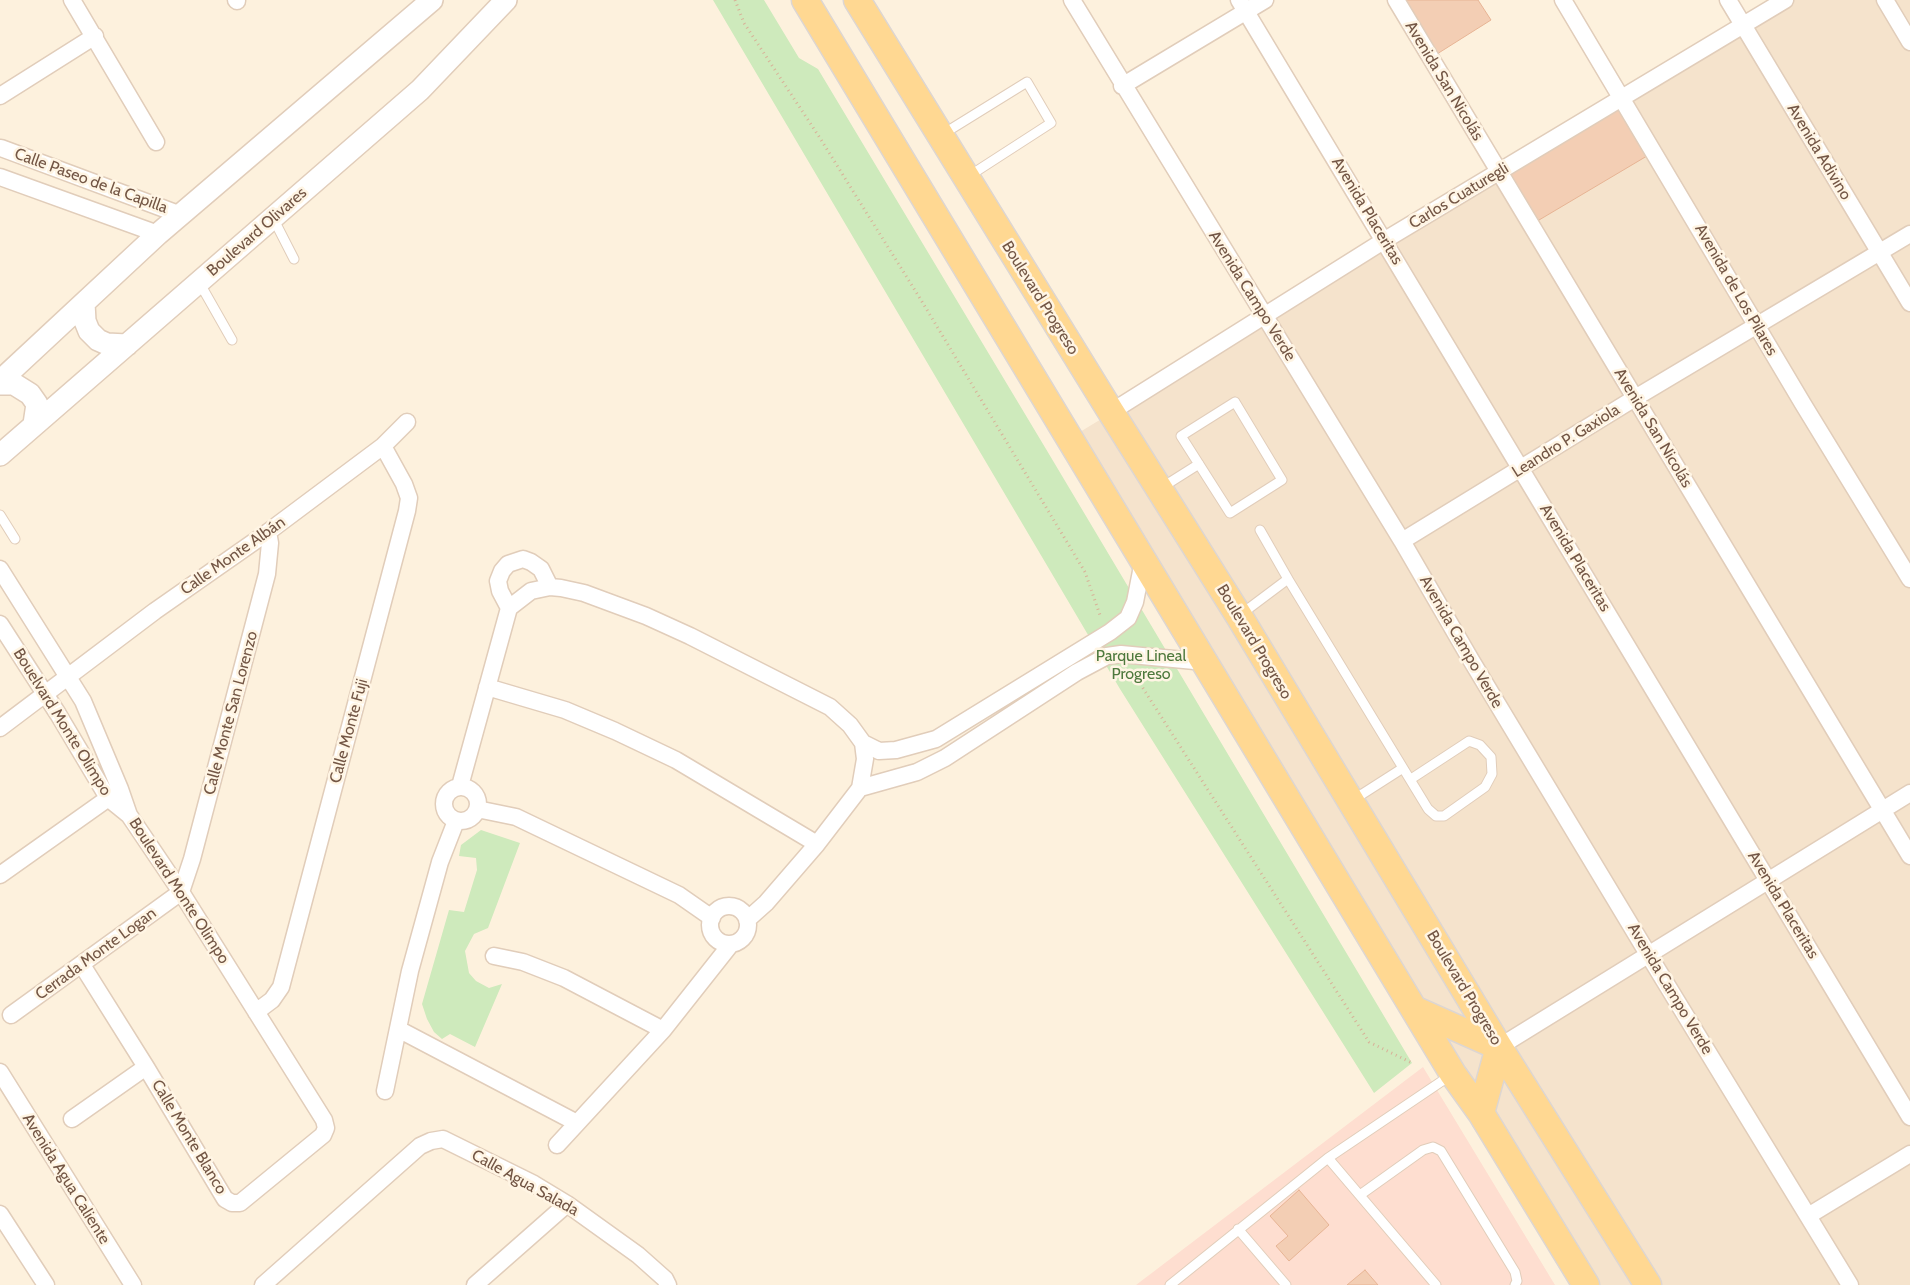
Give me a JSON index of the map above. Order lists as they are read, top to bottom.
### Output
{
  "streets": {
    "main road": ["Boulevard Progreso"],
    "street": [
      "Avenida San Nicolás",
      "Avenida Adivino",
      "Calle Paseo de la Capilla",
      "Carlos Cuaturegli",
      "Avenida Placeritas",
      "Boulevard Olivares",
      "Avenida de Los Pilares",
      "Avenida Campo Verde",
      "Leandro P. Gaxiola",
      "Calle Monte Albán",
      "Calle Monte San Lorenzo",
      "Bouelvard Monte Olimpo",
      "Calle Monte Fuji",
      "Boulevard Monte Olimpo",
      "Cerrada Monte Logan",
      "Calle Monte Blanco",
      "Avenida Agua Caliente",
      "Calle Agua Salada"
    ]
  },
  "crossings": [
    ["Avenida San Nicolás", "Carlos Cuaturegli"],
    ["Avenida San Nicolás", "Leandro P. Gaxiola"],
    ["Avenida Adivino", "Carlos Cuaturegli"],
    ["Avenida Adivino", "Leandro P. Gaxiola"],
    ["Carlos Cuaturegli", "Avenida Placeritas"],
    ["Carlos Cuaturegli", "Avenida de Los Pilares"],
    ["Carlos Cuaturegli", "Avenida Campo Verde"],
    ["Carlos Cuaturegli", "Boulevard Progreso"],
    ["Avenida Placeritas", "Leandro P. Gaxiola"],
    ["Avenida de Los Pilares", "Leandro P. Gaxiola"],
    ["Avenida Campo Verde", "Leandro P. Gaxiola"],
    ["Calle Monte Albán", "Calle Monte San Lorenzo"],
    ["Calle Monte Albán", "Bouelvard Monte Olimpo"],
    ["Calle Monte Albán", "Calle Monte Fuji"],
    ["Calle Monte Albán", "Boulevard Monte Olimpo"],
    ["Calle Monte San Lorenzo", "Boulevard Monte Olimpo"],
    ["Calle Monte San Lorenzo", "Cerrada Monte Logan"],
    ["Bouelvard Monte Olimpo", "Boulevard Monte Olimpo"],
    ["Calle Monte Fuji", "Boulevard Monte Olimpo"],
    ["Boulevard Monte Olimpo", "Cerrada Monte Logan"],
    ["Boulevard Monte Olimpo", "Calle Monte Blanco"],
    ["Cerrada Monte Logan", "Calle Monte Blanco"]
  ],
  "parks": ["Parque Lineal Progreso"]
}
